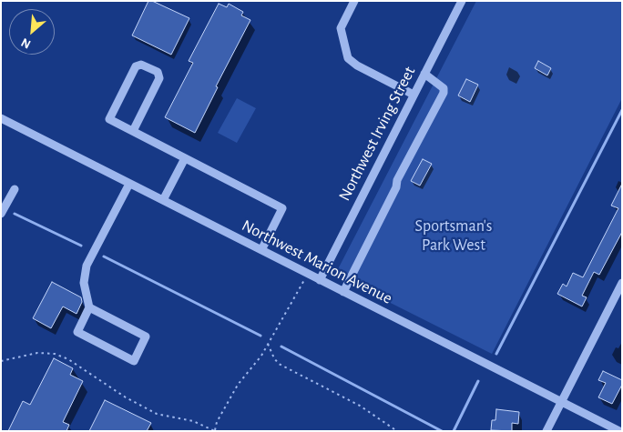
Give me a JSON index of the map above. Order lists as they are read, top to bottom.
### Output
{
  "streets": {
    "street": ["Northwest Irving Street", "Northwest Marion Avenue"]
  },
  "crossings": [
    ["Northwest Irving Street", "Northwest Marion Avenue"]
  ],
  "parks": ["Sportsman's Park West"],
  "north": "bottom left"
}
